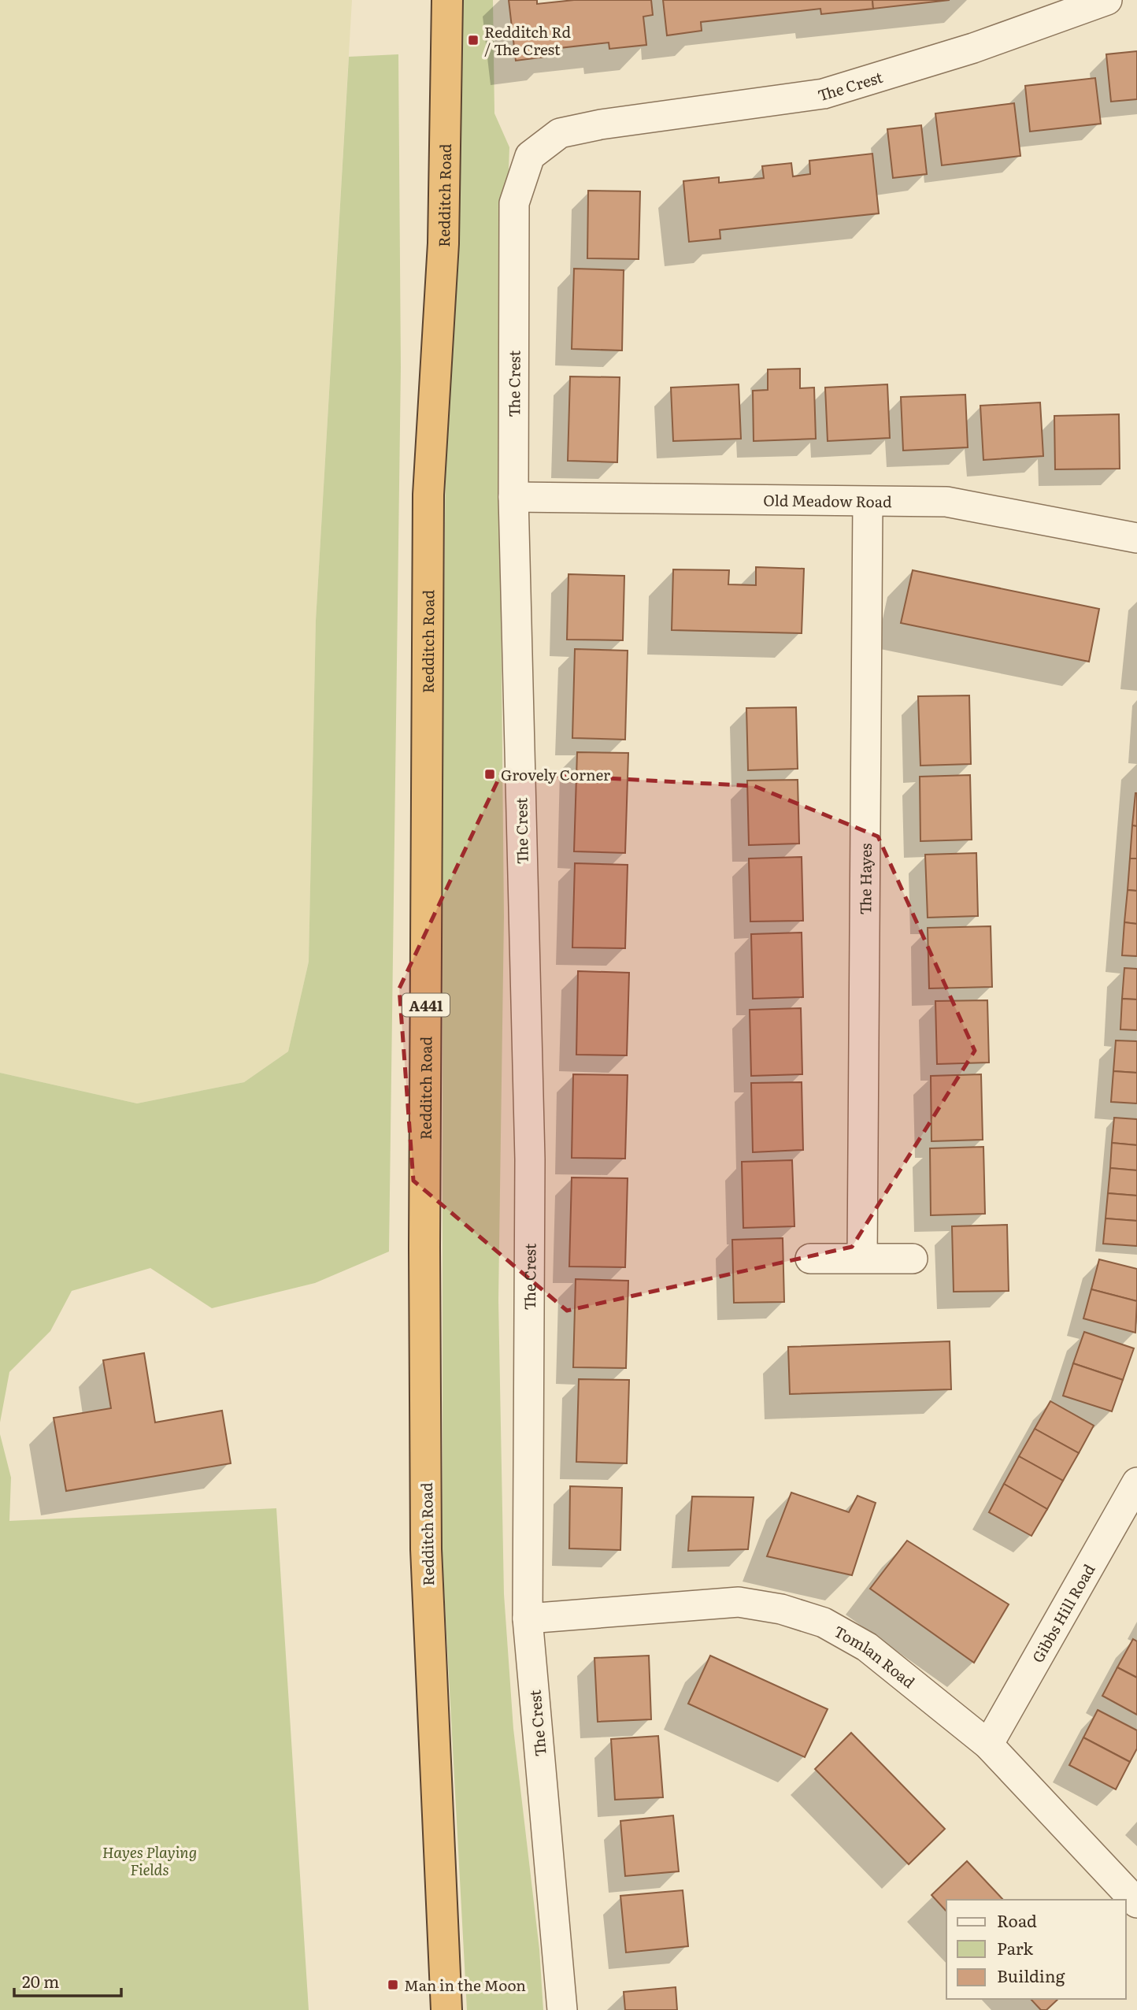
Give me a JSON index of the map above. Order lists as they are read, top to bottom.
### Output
{
  "streets": {
    "highway": ["Redditch Road", "A441"],
    "street": [
      "The Crest",
      "Old Meadow Road",
      "The Hayes",
      "Gibbs Hill Road",
      "Tomlan Road"
    ]
  },
  "crossings": [
    ["The Crest", "Old Meadow Road"],
    ["The Crest", "Tomlan Road"],
    ["Old Meadow Road", "The Hayes"],
    ["Gibbs Hill Road", "Tomlan Road"]
  ],
  "parks": ["Hayes Playing Fields"],
  "places": {
    "transit": ["Redditch Rd / The Crest", "Grovely Corner", "Man in the Moon"]
  },
  "legend": ["Road", "Park", "Building"],
  "scale_bar": "20 m"
}
